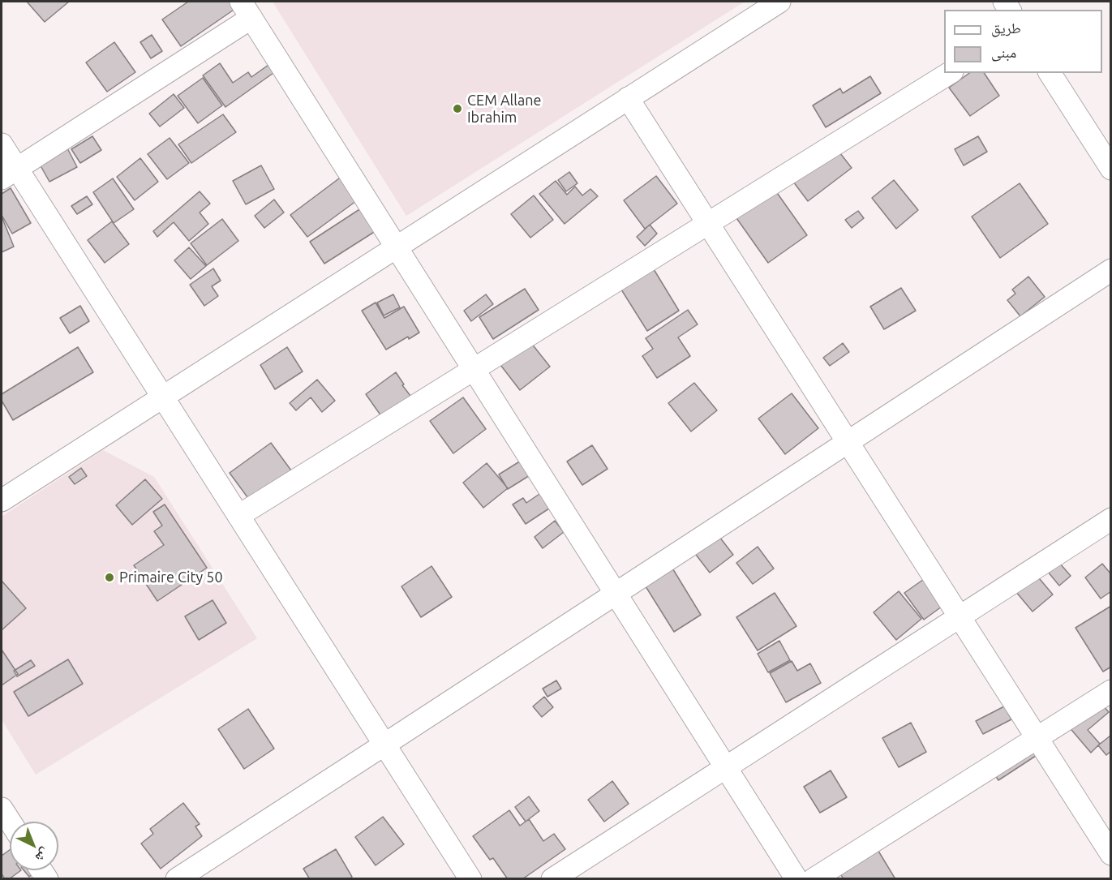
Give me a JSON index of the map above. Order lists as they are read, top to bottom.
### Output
{
  "places": ["CEM Allane Ibrahim", "Primaire City 50"],
  "legend": ["طريق", "مبنى"],
  "north": "bottom right"
}
